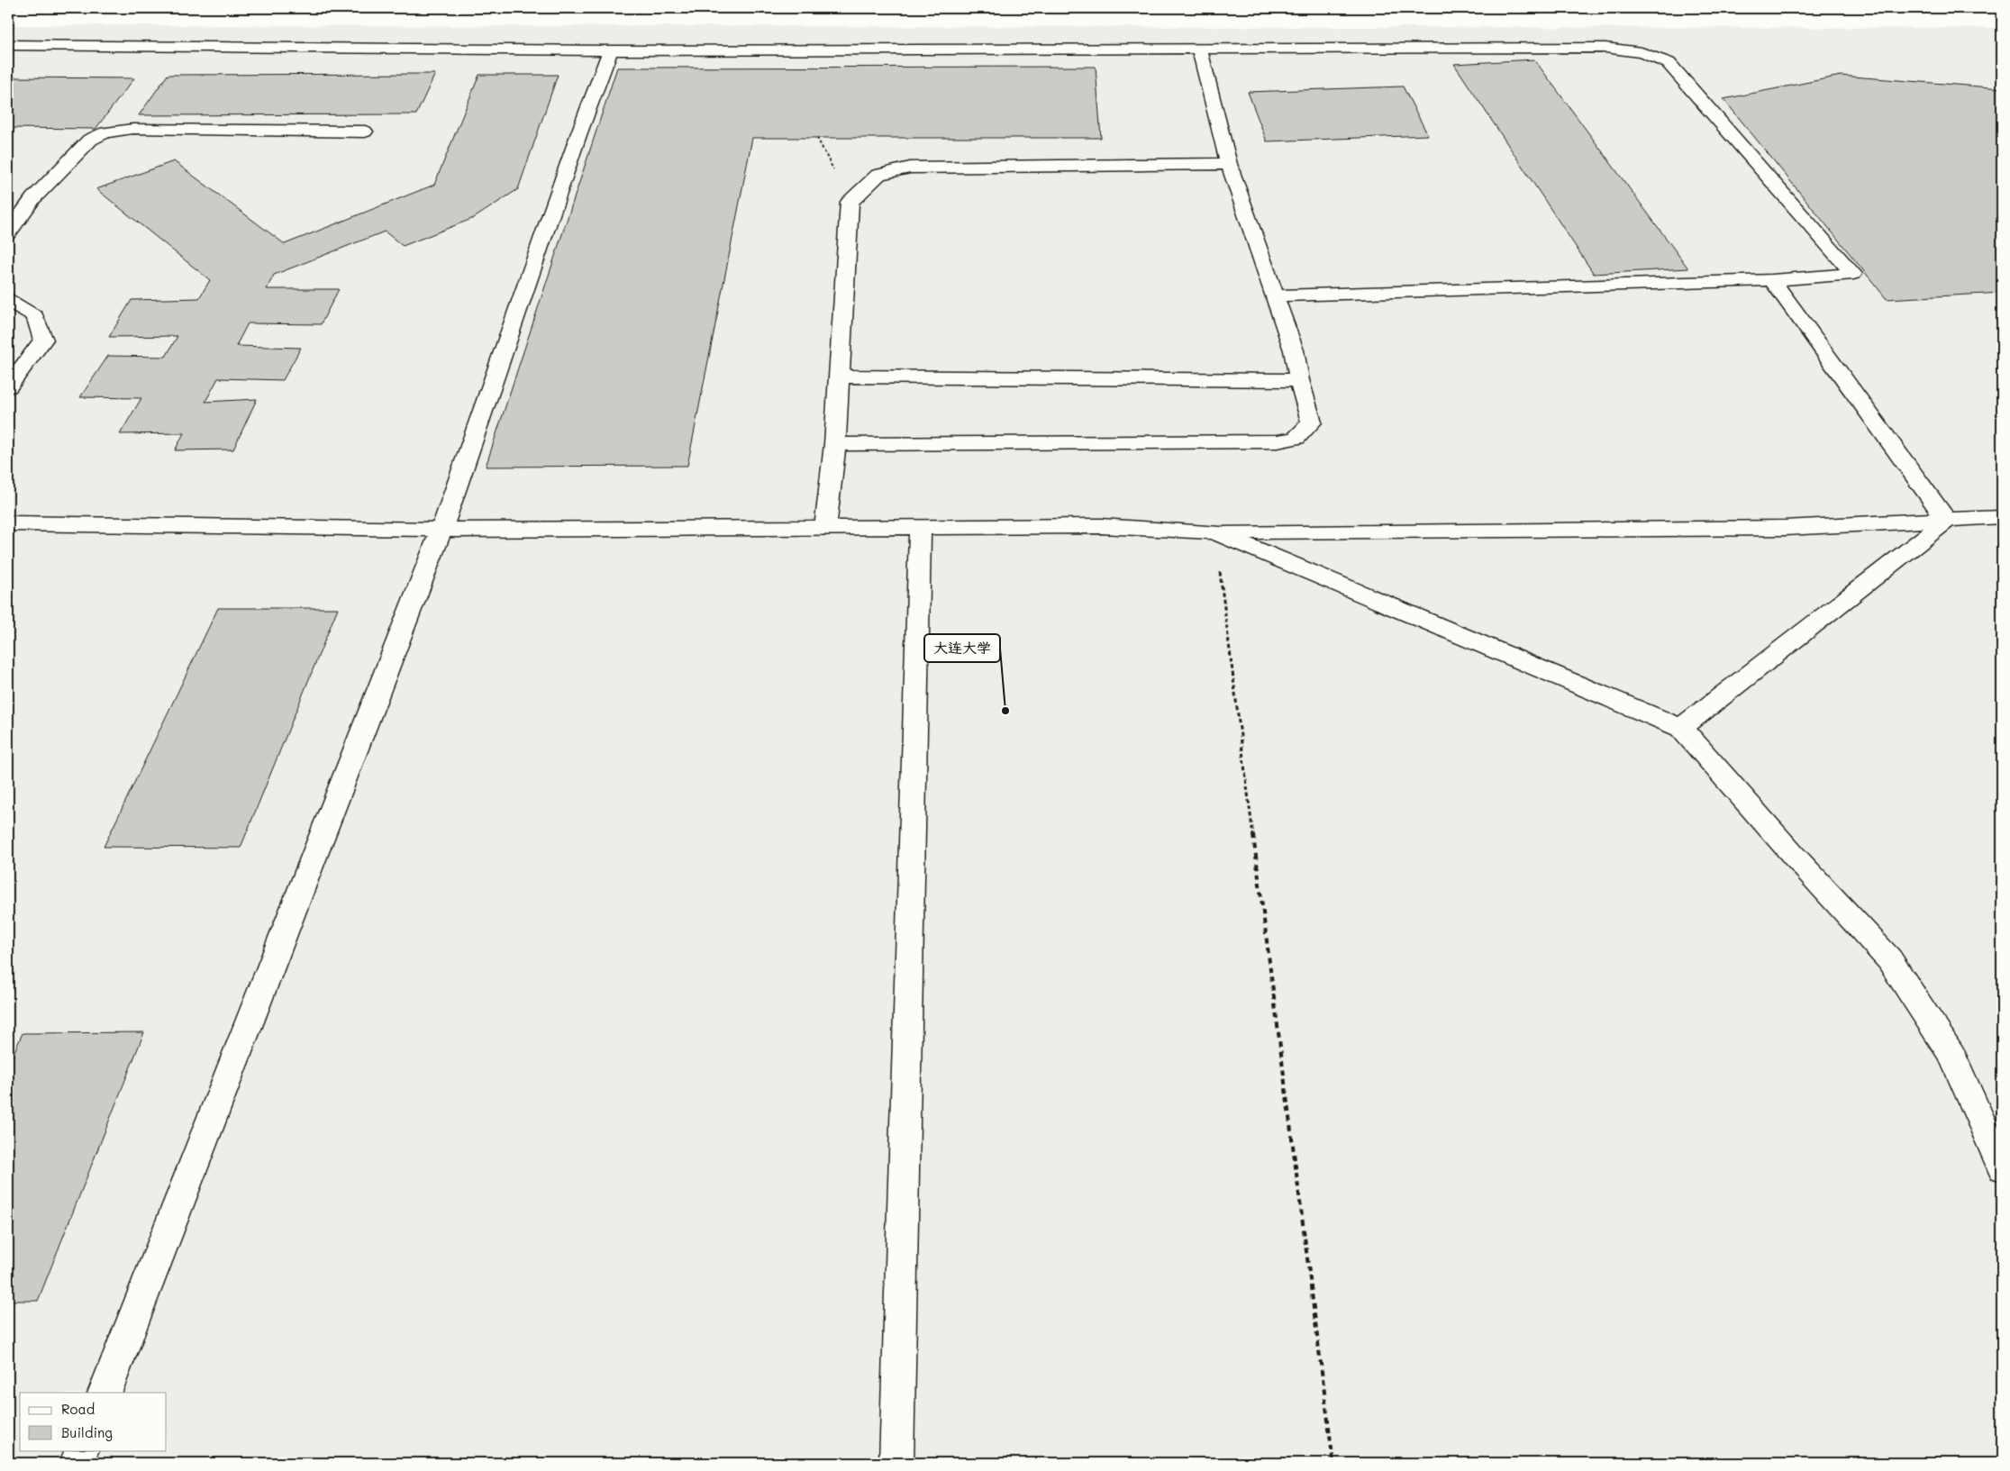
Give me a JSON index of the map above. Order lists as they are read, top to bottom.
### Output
{
  "places": ["大连大学"],
  "legend": ["Road", "Building"]
}
